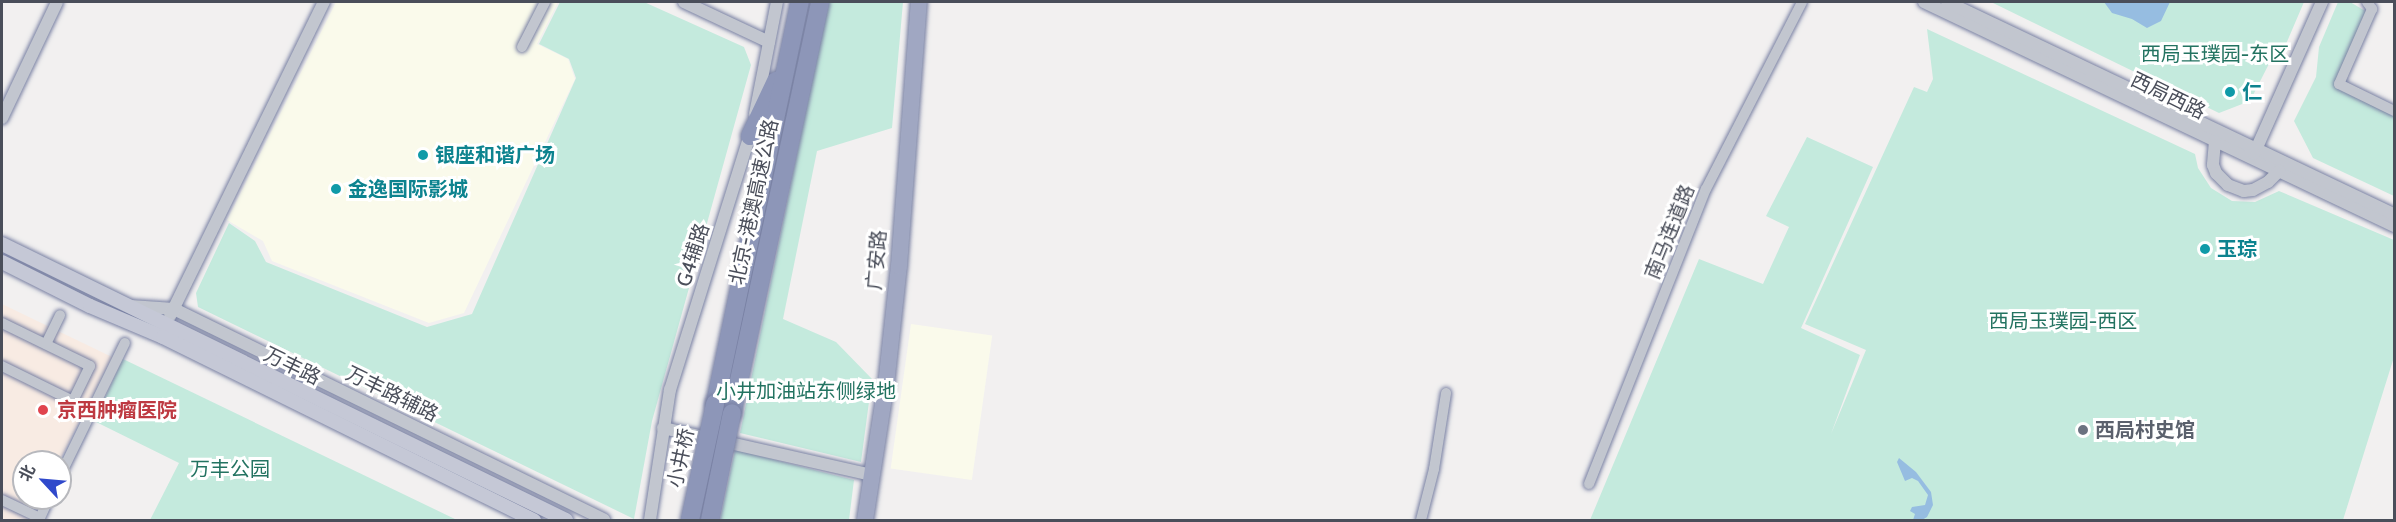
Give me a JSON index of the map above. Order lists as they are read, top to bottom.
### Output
{
  "streets": {
    "highway": ["北京-港澳高速公路", "广安路", "小井桥"],
    "main road": ["万丰路"],
    "street": [
      "西局西路",
      "南马连道路",
      "G4辅路",
      "万丰路辅路"
    ]
  },
  "crossings": [
    ["北京-港澳高速公路", "小井桥"],
    ["万丰路", "万丰路辅路"]
  ],
  "parks": [
    "西局玉璞园-东区",
    "西局玉璞园-西区",
    "小井加油站东侧绿地",
    "万丰公园"
  ],
  "places": [
    "仁",
    "银座和谐广场",
    "金逸国际影城",
    "玉琮",
    "京西肿瘤医院",
    "西局村史馆"
  ],
  "north": "top left"
}
